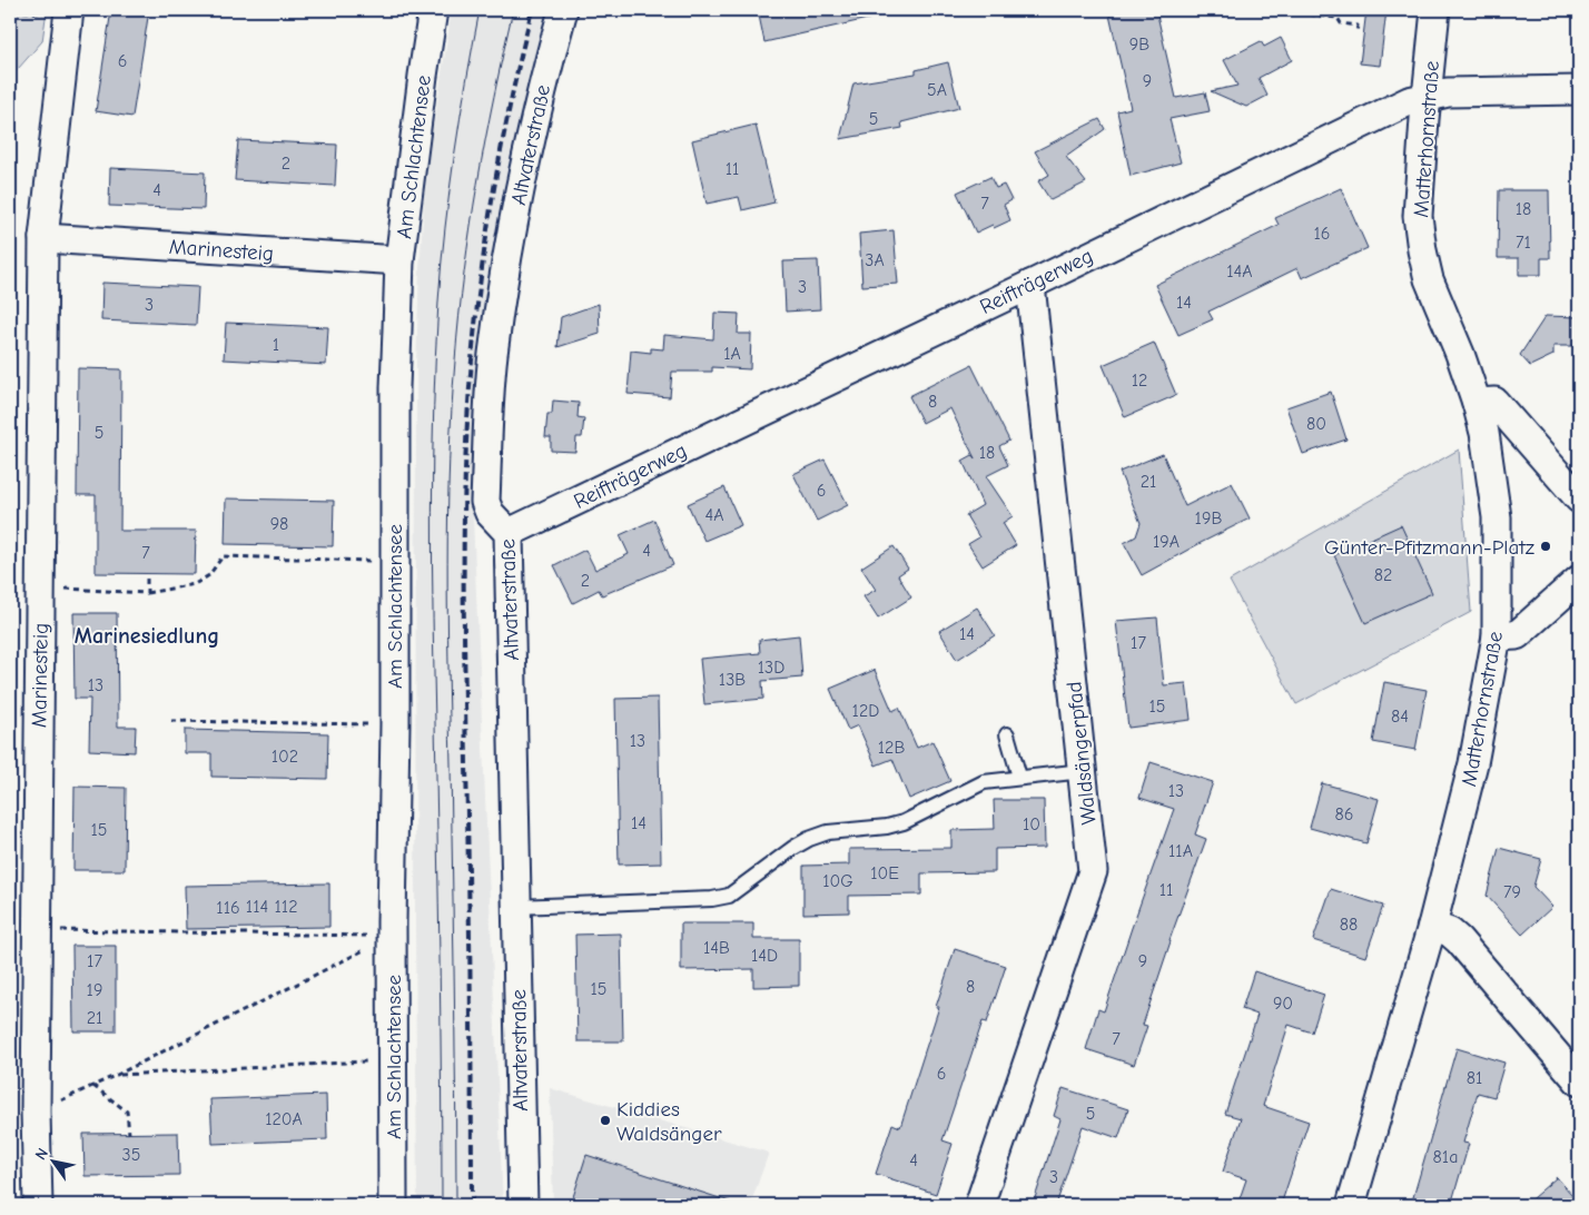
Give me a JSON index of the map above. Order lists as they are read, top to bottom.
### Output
{
  "streets": {
    "street": [
      "Matterhornstraße",
      "Altvaterstraße",
      "Am Schlachtensee",
      "Marinesteig",
      "Reifträgerweg",
      "Waldsängerpfad"
    ]
  },
  "crossings": [
    ["Matterhornstraße", "Reifträgerweg"],
    ["Altvaterstraße", "Reifträgerweg"],
    ["Am Schlachtensee", "Marinesteig"],
    ["Reifträgerweg", "Waldsängerpfad"]
  ],
  "districts": ["Marinesiedlung"],
  "places": ["Günter-Pfitzmann-Platz", "Kiddies Waldsänger"],
  "house_numbers": [
    "9B",
    "6",
    "9",
    "5A",
    "5",
    "2",
    "11",
    "4",
    "7",
    "18",
    "16",
    "71",
    "3A",
    "14A",
    "3",
    "14",
    "3",
    "1",
    "1A",
    "12",
    "8",
    "80",
    "5",
    "18",
    "21",
    "6",
    "4A",
    "19B",
    "98",
    "19A",
    "4",
    "7",
    "82",
    "2",
    "14",
    "17",
    "13D",
    "13B",
    "13",
    "15",
    "12D",
    "84",
    "13",
    "12B",
    "102",
    "13",
    "86",
    "14",
    "10",
    "15",
    "11A",
    "10E",
    "10G",
    "11",
    "79",
    "114",
    "112",
    "116",
    "88",
    "14B",
    "14D",
    "17",
    "9",
    "8",
    "15",
    "19",
    "90",
    "21",
    "7",
    "6",
    "81",
    "5",
    "120A",
    "35",
    "81a",
    "4",
    "3"
  ],
  "north": "top left"
}
